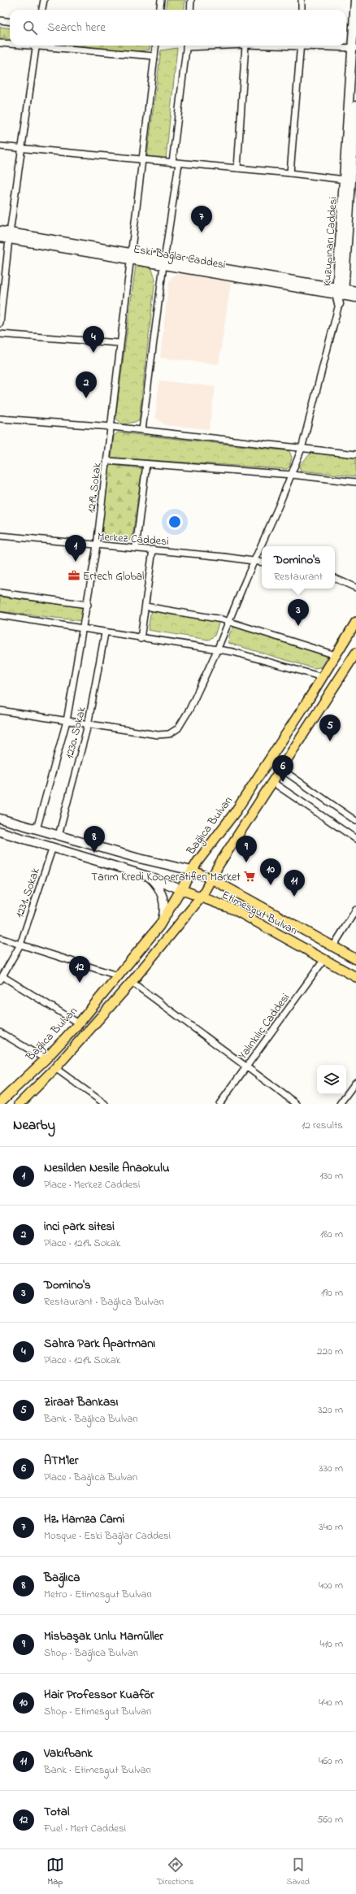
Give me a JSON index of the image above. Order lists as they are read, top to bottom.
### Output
{
  "streets": {
    "main road": ["Bağlıca Bulvarı", "Etimesgut Bulvarı"],
    "street": [
      "Kuzupınarı Caddesi",
      "Eski Bağlar Caddesi",
      "1219. Sokak",
      "Merkez Caddesi",
      "1230. Sokak",
      "1231. Sokak",
      "Yalınkılıç Caddesi"
    ]
  },
  "crossings": [
    ["Kuzupınarı Caddesi", "Eski Bağlar Caddesi"],
    ["Eski Bağlar Caddesi", "1219. Sokak"],
    ["1219. Sokak", "Merkez Caddesi"],
    ["1219. Sokak", "Etimesgut Bulvarı"],
    ["1230. Sokak", "Etimesgut Bulvarı"],
    ["Bağlıca Bulvarı", "Etimesgut Bulvarı"],
    ["1231. Sokak", "Etimesgut Bulvarı"],
    ["Etimesgut Bulvarı", "Yalınkılıç Caddesi"]
  ],
  "places": {
    "office": ["Ertech Global"],
    "supermarket": ["Tarım Kredi Kooperatifleri Market"]
  },
  "page": {
    "search": "Search here",
    "pins": [
      "7",
      "4",
      "2",
      "1",
      "3",
      "5",
      "6",
      "8",
      "9",
      "10",
      "11",
      "12"
    ],
    "popup": ["Domino's", "Restaurant"],
    "heading": ["Nearby", "12 results"],
    "list": [
      {
        "mark": "1",
        "name": "Nesilden Nesile Anaokulu",
        "note": "Place · Merkez Caddesi",
        "value": "130 m"
      },
      {
        "mark": "2",
        "name": "inci park sitesi",
        "note": "Place · 1219. Sokak",
        "value": "180 m"
      },
      {
        "mark": "3",
        "name": "Domino's",
        "note": "Restaurant · Bağlıca Bulvarı",
        "value": "190 m"
      },
      {
        "mark": "4",
        "name": "Sahra Park Apartmanı",
        "note": "Place · 1219. Sokak",
        "value": "220 m"
      },
      {
        "mark": "5",
        "name": "Ziraat Bankası",
        "note": "Bank · Bağlıca Bulvarı",
        "value": "320 m"
      },
      {
        "mark": "6",
        "name": "ATM'ler",
        "note": "Place · Bağlıca Bulvarı",
        "value": "330 m"
      },
      {
        "mark": "7",
        "name": "Hz. Hamza Cami",
        "note": "Mosque · Eski Bağlar Caddesi",
        "value": "340 m"
      },
      {
        "mark": "8",
        "name": "Bağlıca",
        "note": "Metro · Etimesgut Bulvarı",
        "value": "400 m"
      },
      {
        "mark": "9",
        "name": "Misbaşak Unlu Mamüller",
        "note": "Shop · Bağlıca Bulvarı",
        "value": "410 m"
      },
      {
        "mark": "10",
        "name": "Hair Professor Kuaför",
        "note": "Shop · Etimesgut Bulvarı",
        "value": "440 m"
      },
      {
        "mark": "11",
        "name": "Vakıfbank",
        "note": "Bank · Etimesgut Bulvarı",
        "value": "460 m"
      },
      {
        "mark": "12",
        "name": "Total",
        "note": "Fuel · Mert Caddesi",
        "value": "560 m"
      }
    ],
    "nav": ["Map", "Directions", "Saved"]
  }
}
